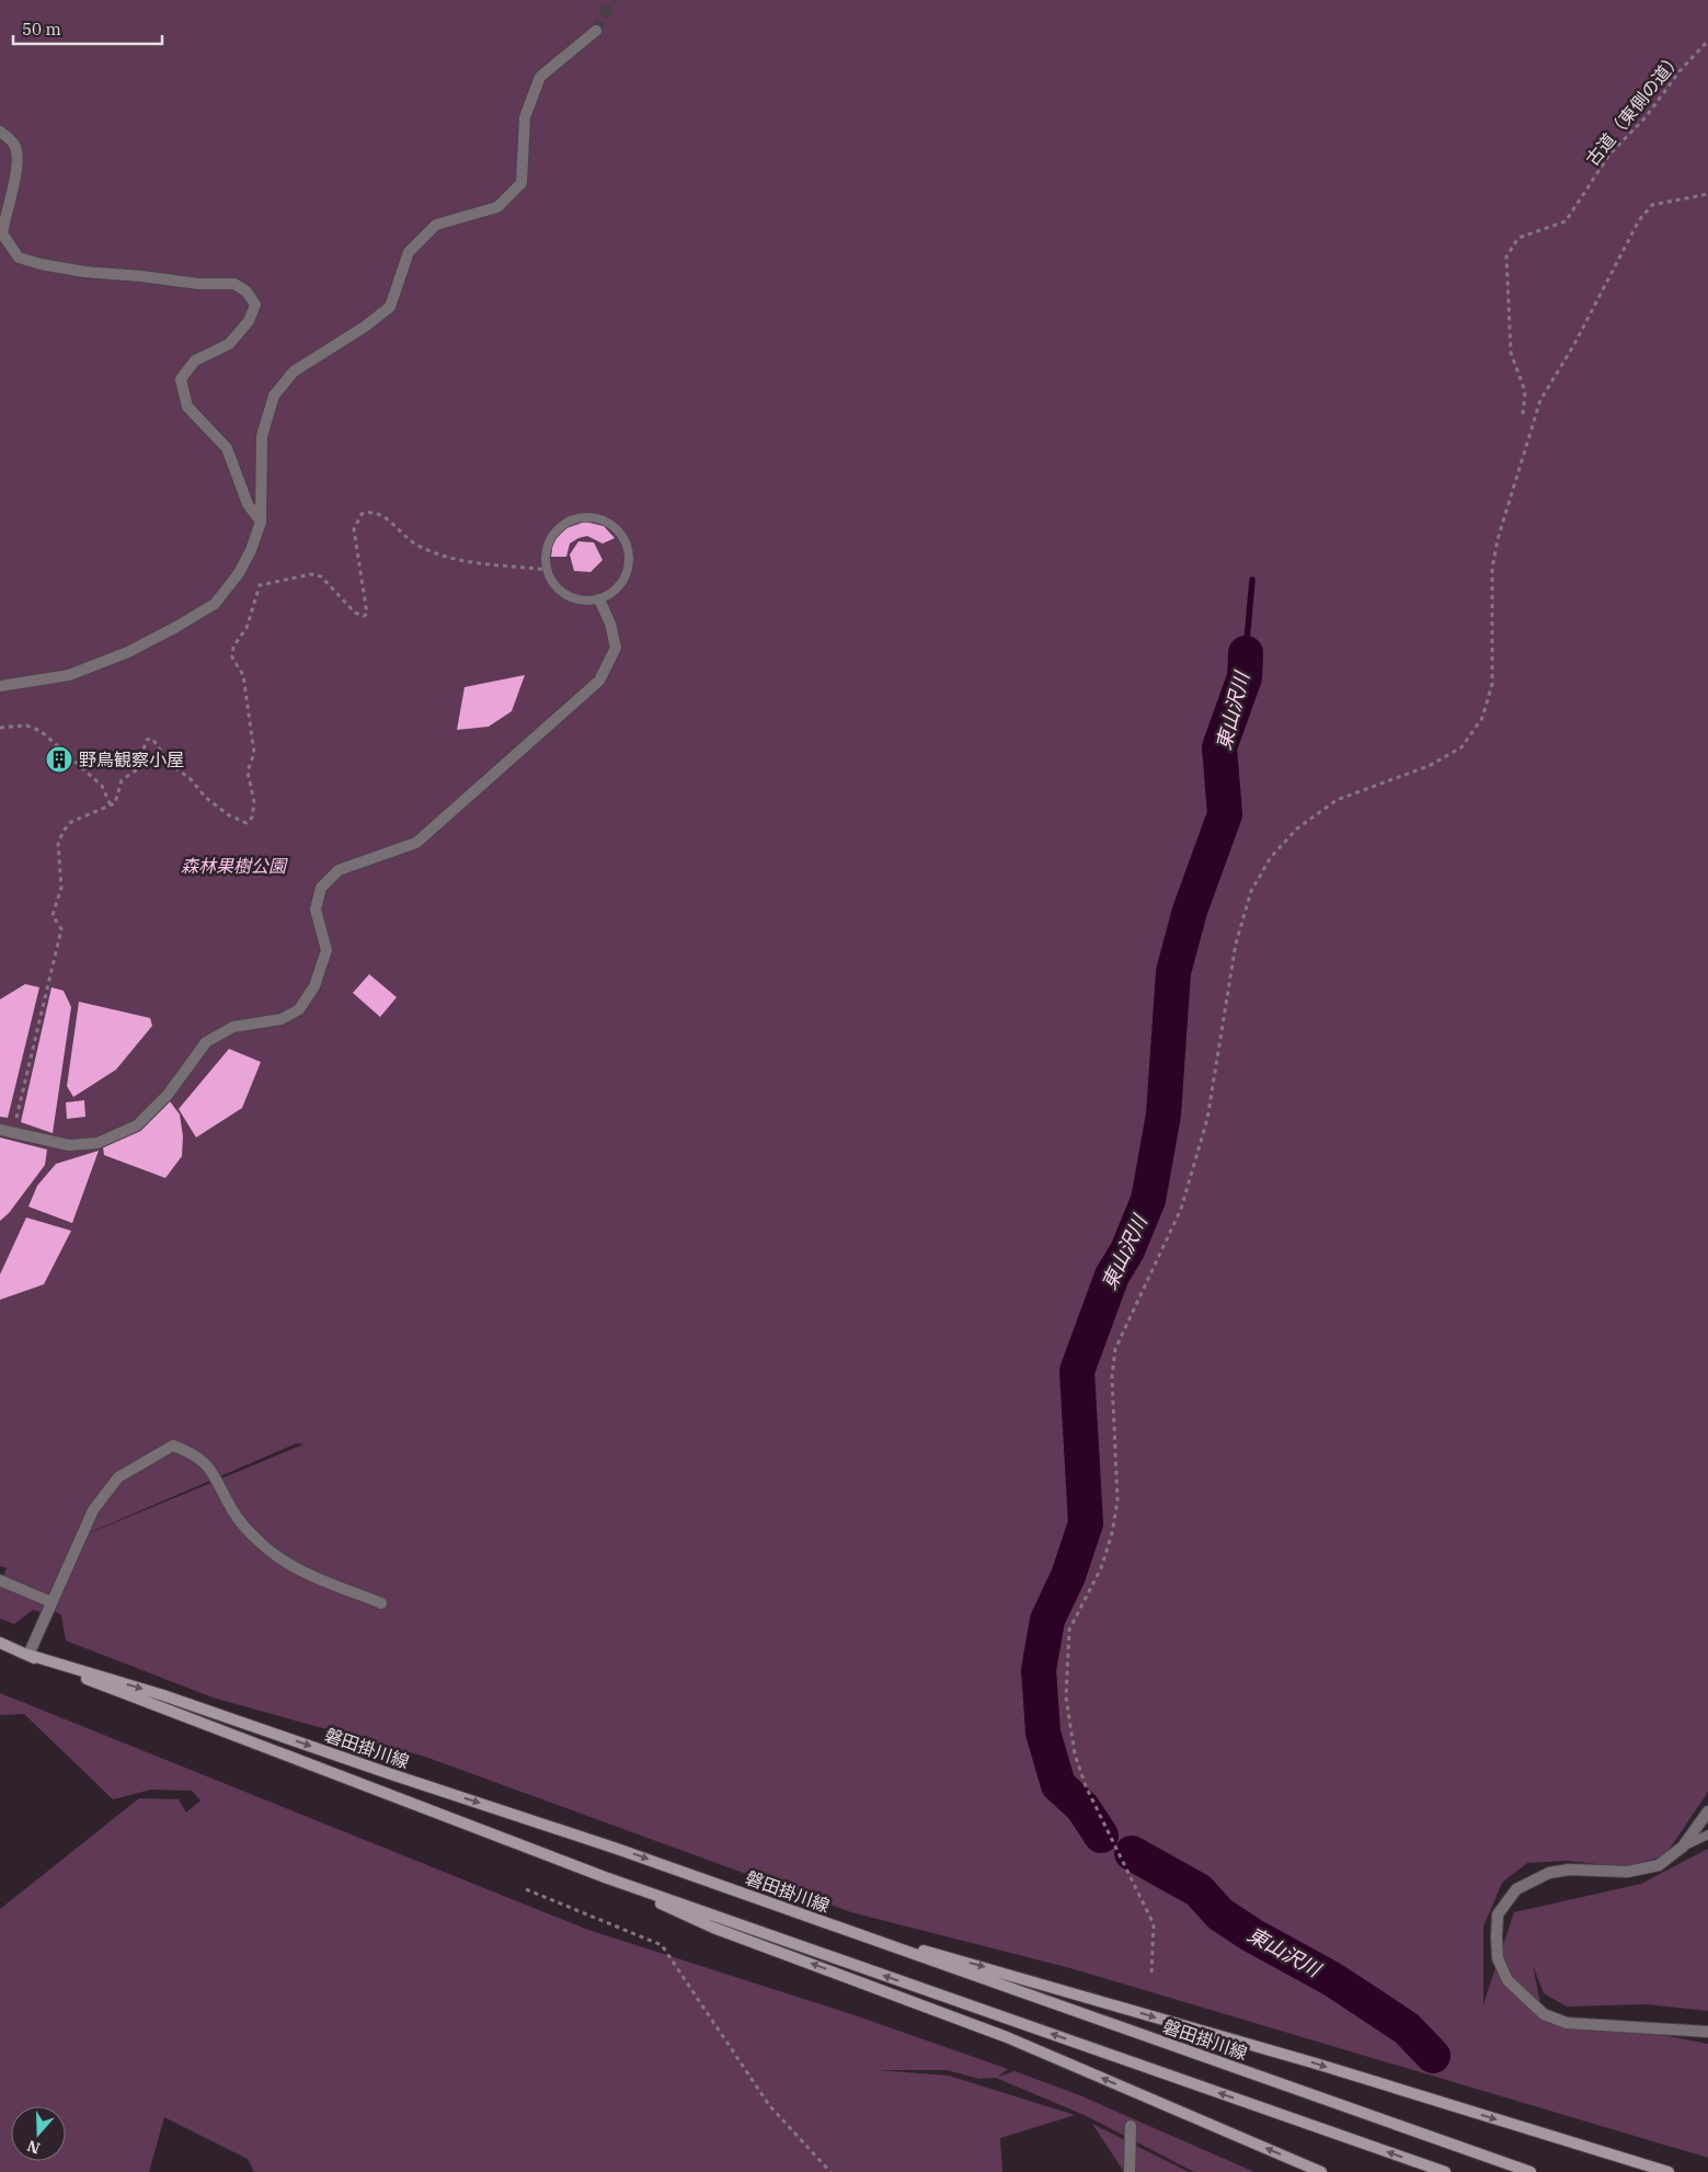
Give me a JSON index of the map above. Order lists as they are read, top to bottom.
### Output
{
  "streets": {
    "main road": ["磐田掛川線"],
    "path": ["古道（東側の道）"]
  },
  "water": ["東山沢川"],
  "parks": ["森林果樹公園"],
  "places": {
    "building": ["野鳥観察小屋"]
  },
  "scale_bar": "50 m",
  "north": "bottom"
}
